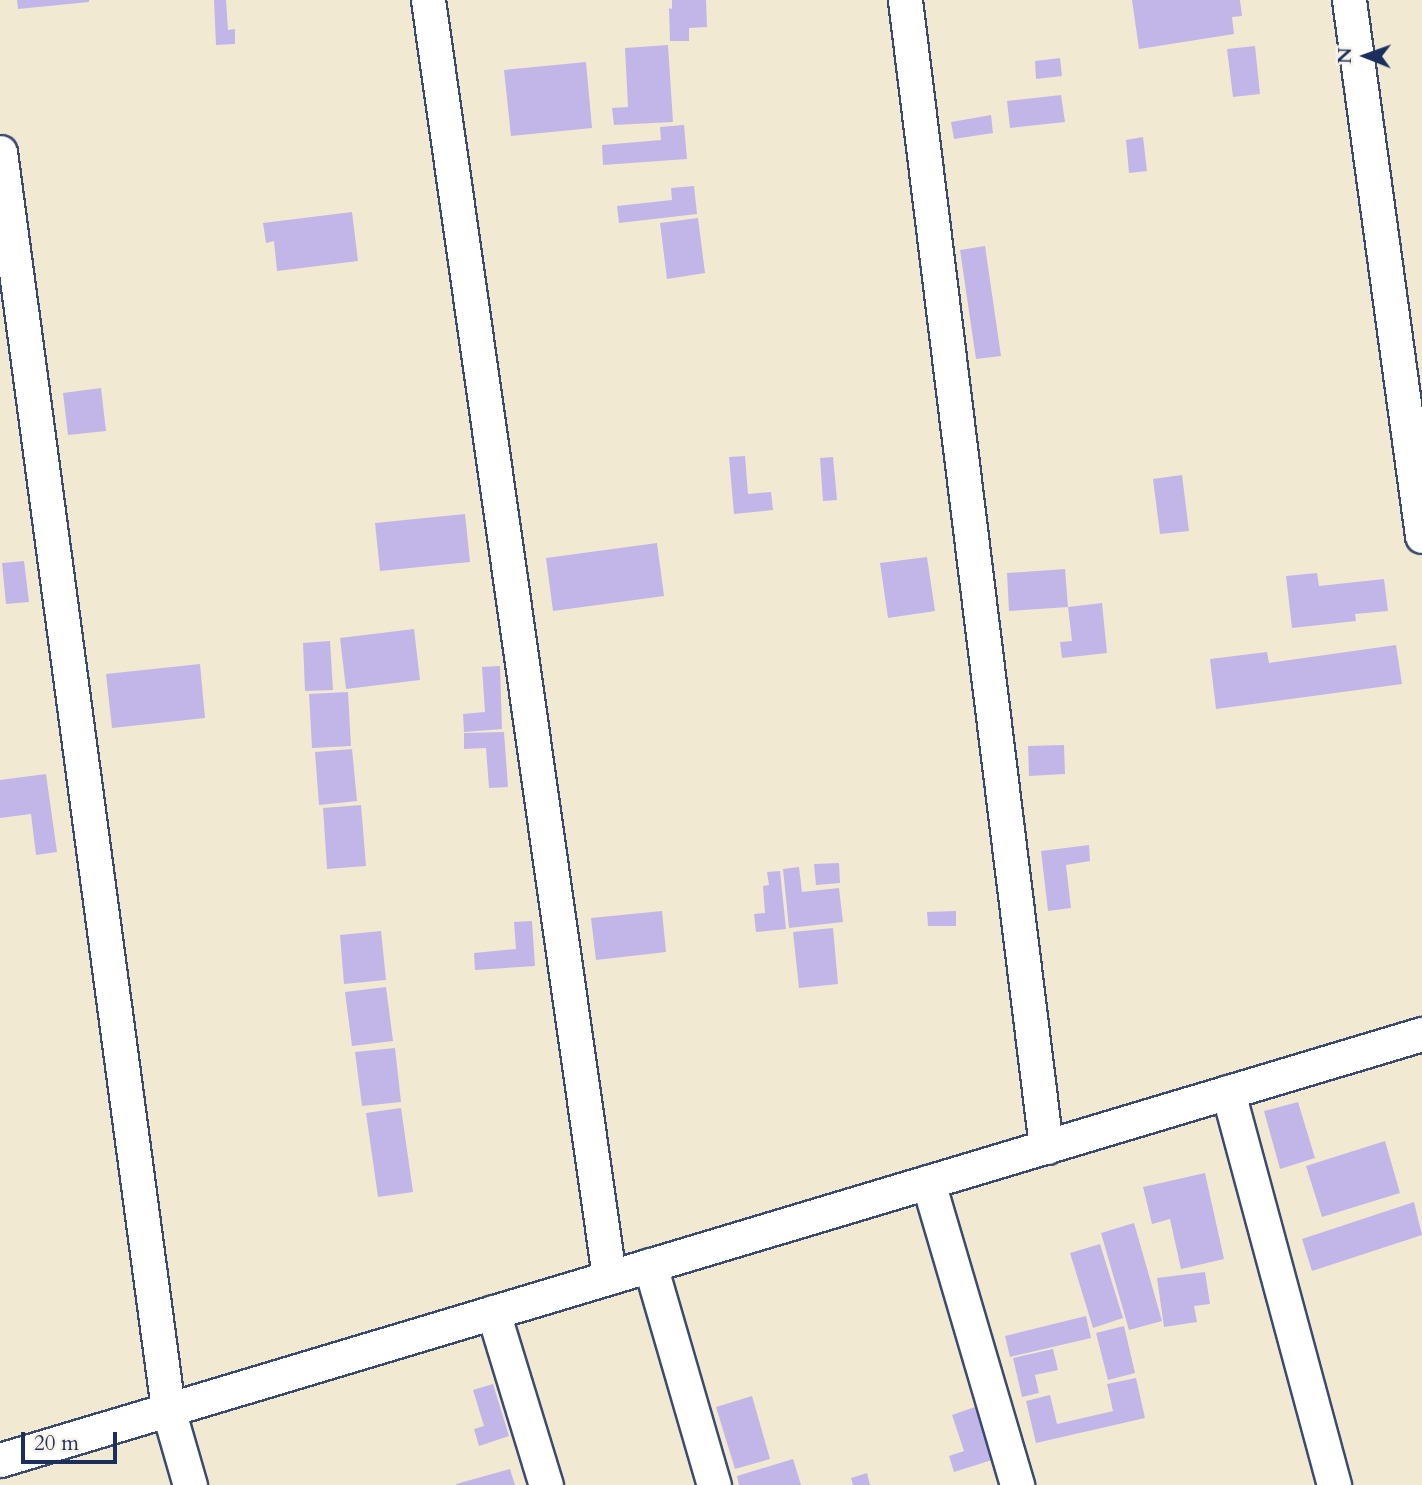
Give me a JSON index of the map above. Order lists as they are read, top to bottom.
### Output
{
  "scale_bar": "20 m",
  "north": "left"
}
